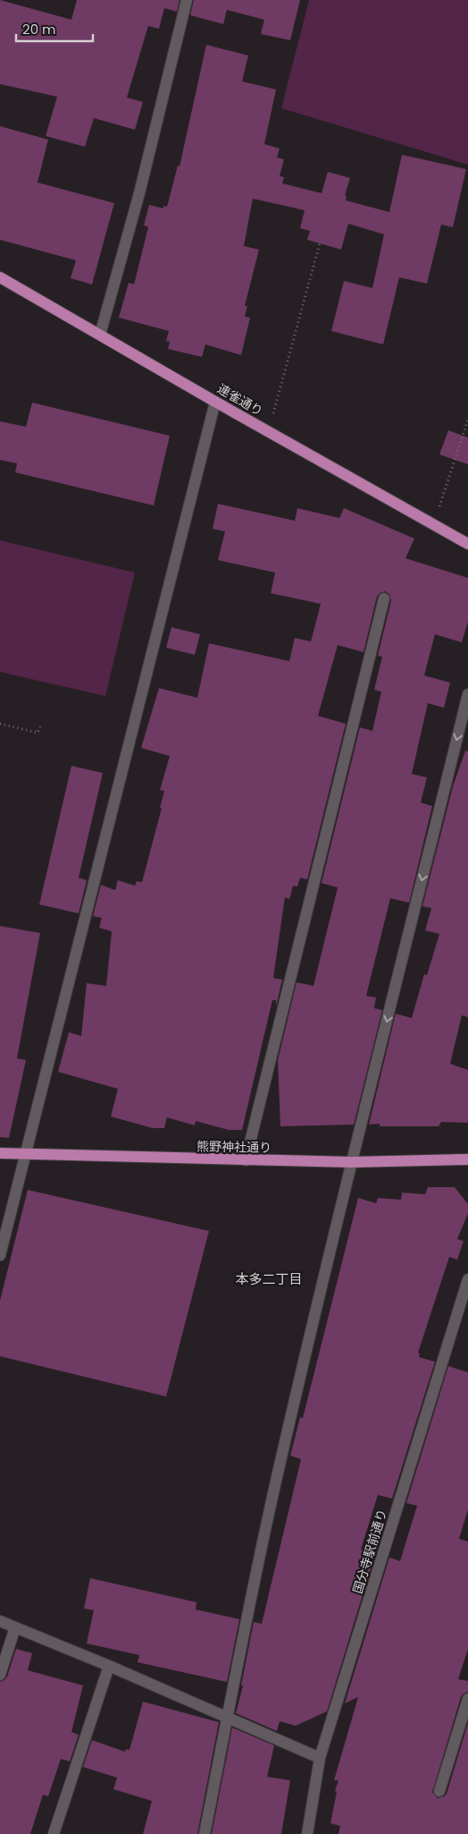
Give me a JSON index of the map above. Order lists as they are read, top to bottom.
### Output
{
  "streets": {
    "main road": ["連雀通り", "熊野神社通り"],
    "street": ["国分寺駅前通り"]
  },
  "districts": ["本多二丁目"],
  "scale_bar": "20 m"
}
